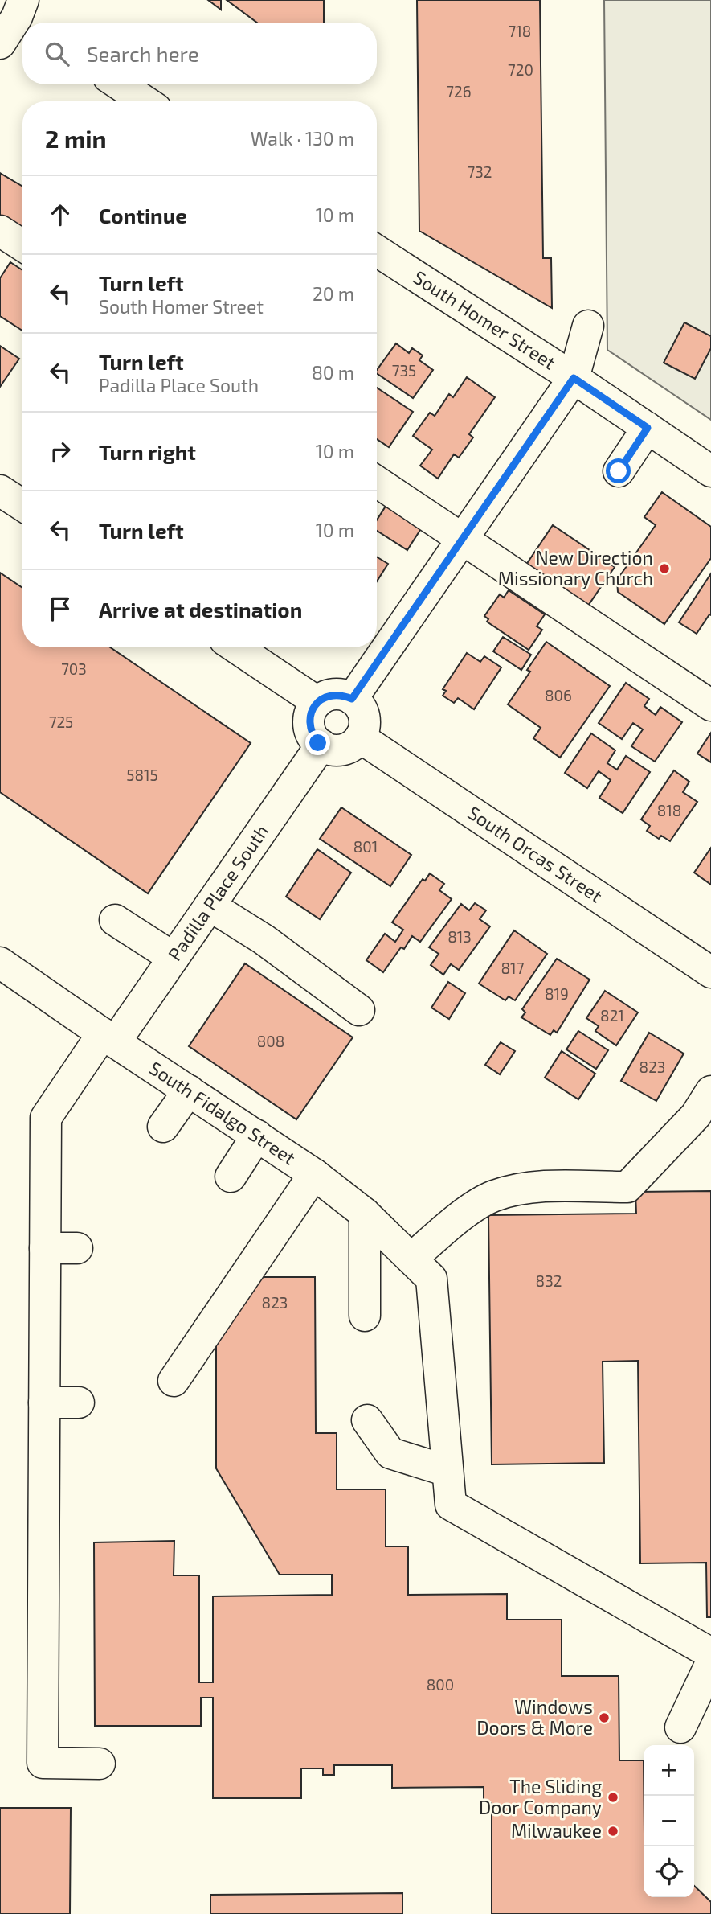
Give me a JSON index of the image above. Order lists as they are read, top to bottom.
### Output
{
  "streets": {
    "street": [
      "South Homer Street",
      "South Orcas Street",
      "Padilla Place South",
      "South Fidalgo Street"
    ]
  },
  "crossings": [
    ["South Orcas Street", "Padilla Place South"],
    ["Padilla Place South", "South Fidalgo Street"]
  ],
  "places": [
    "New Direction Missionary Church",
    "Windows Doors & More",
    "The Sliding Door Company",
    "Milwaukee"
  ],
  "house_numbers": [
    "718",
    "720",
    "726",
    "732",
    "735",
    "703",
    "806",
    "725",
    "5815",
    "818",
    "801",
    "813",
    "817",
    "819",
    "821",
    "808",
    "823",
    "832",
    "823",
    "800"
  ],
  "page": {
    "search": "Search here",
    "heading": ["2 min", "Walk · 130 m"],
    "list": [
      ["Continue", "10 m"],
      ["Turn left", "South Homer Street", "20 m"],
      ["Turn left", "Padilla Place South", "80 m"],
      ["Turn right", "10 m"],
      ["Turn left", "10 m"],
      "Arrive at destination"
    ],
    "map_buttons": ["+", "−"]
  }
}
